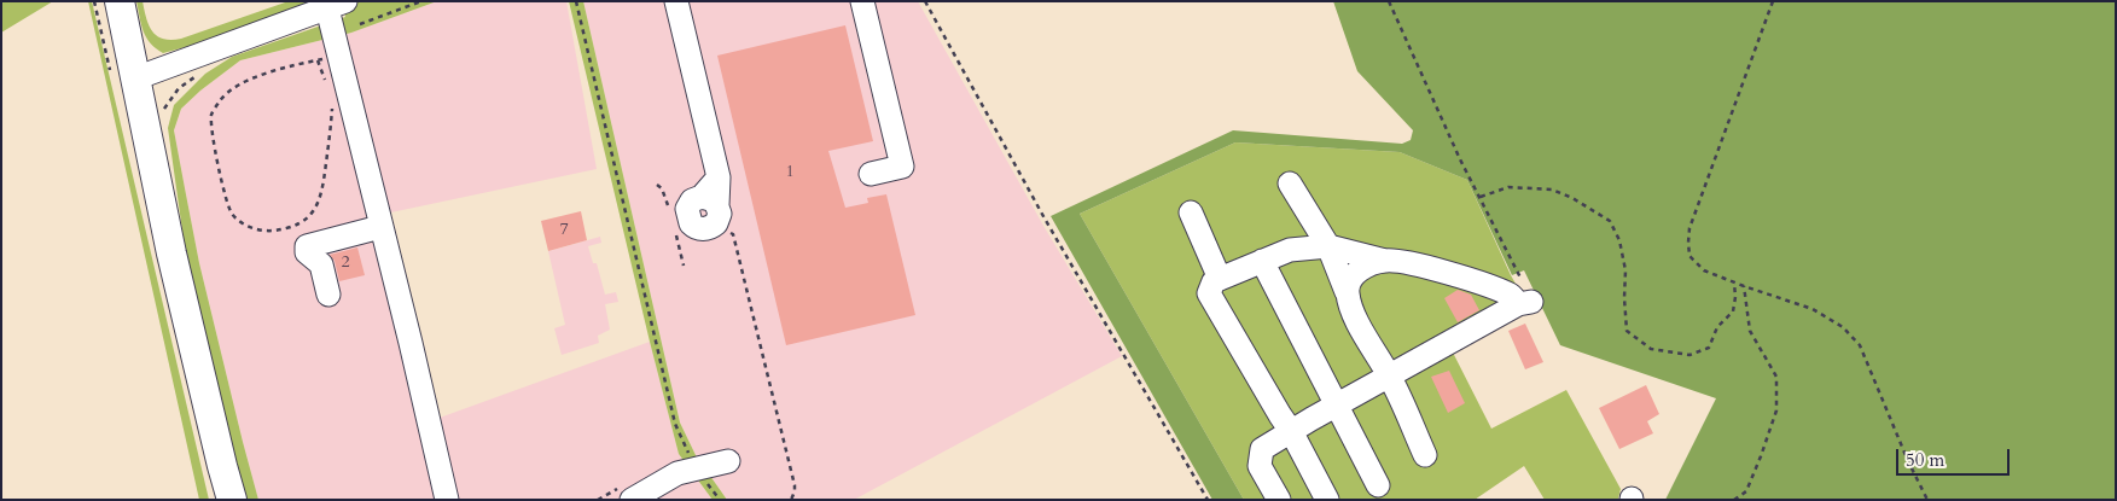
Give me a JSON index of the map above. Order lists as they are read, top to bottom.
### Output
{
  "house_numbers": ["1", "7", "2"],
  "scale_bar": "50 m"
}
